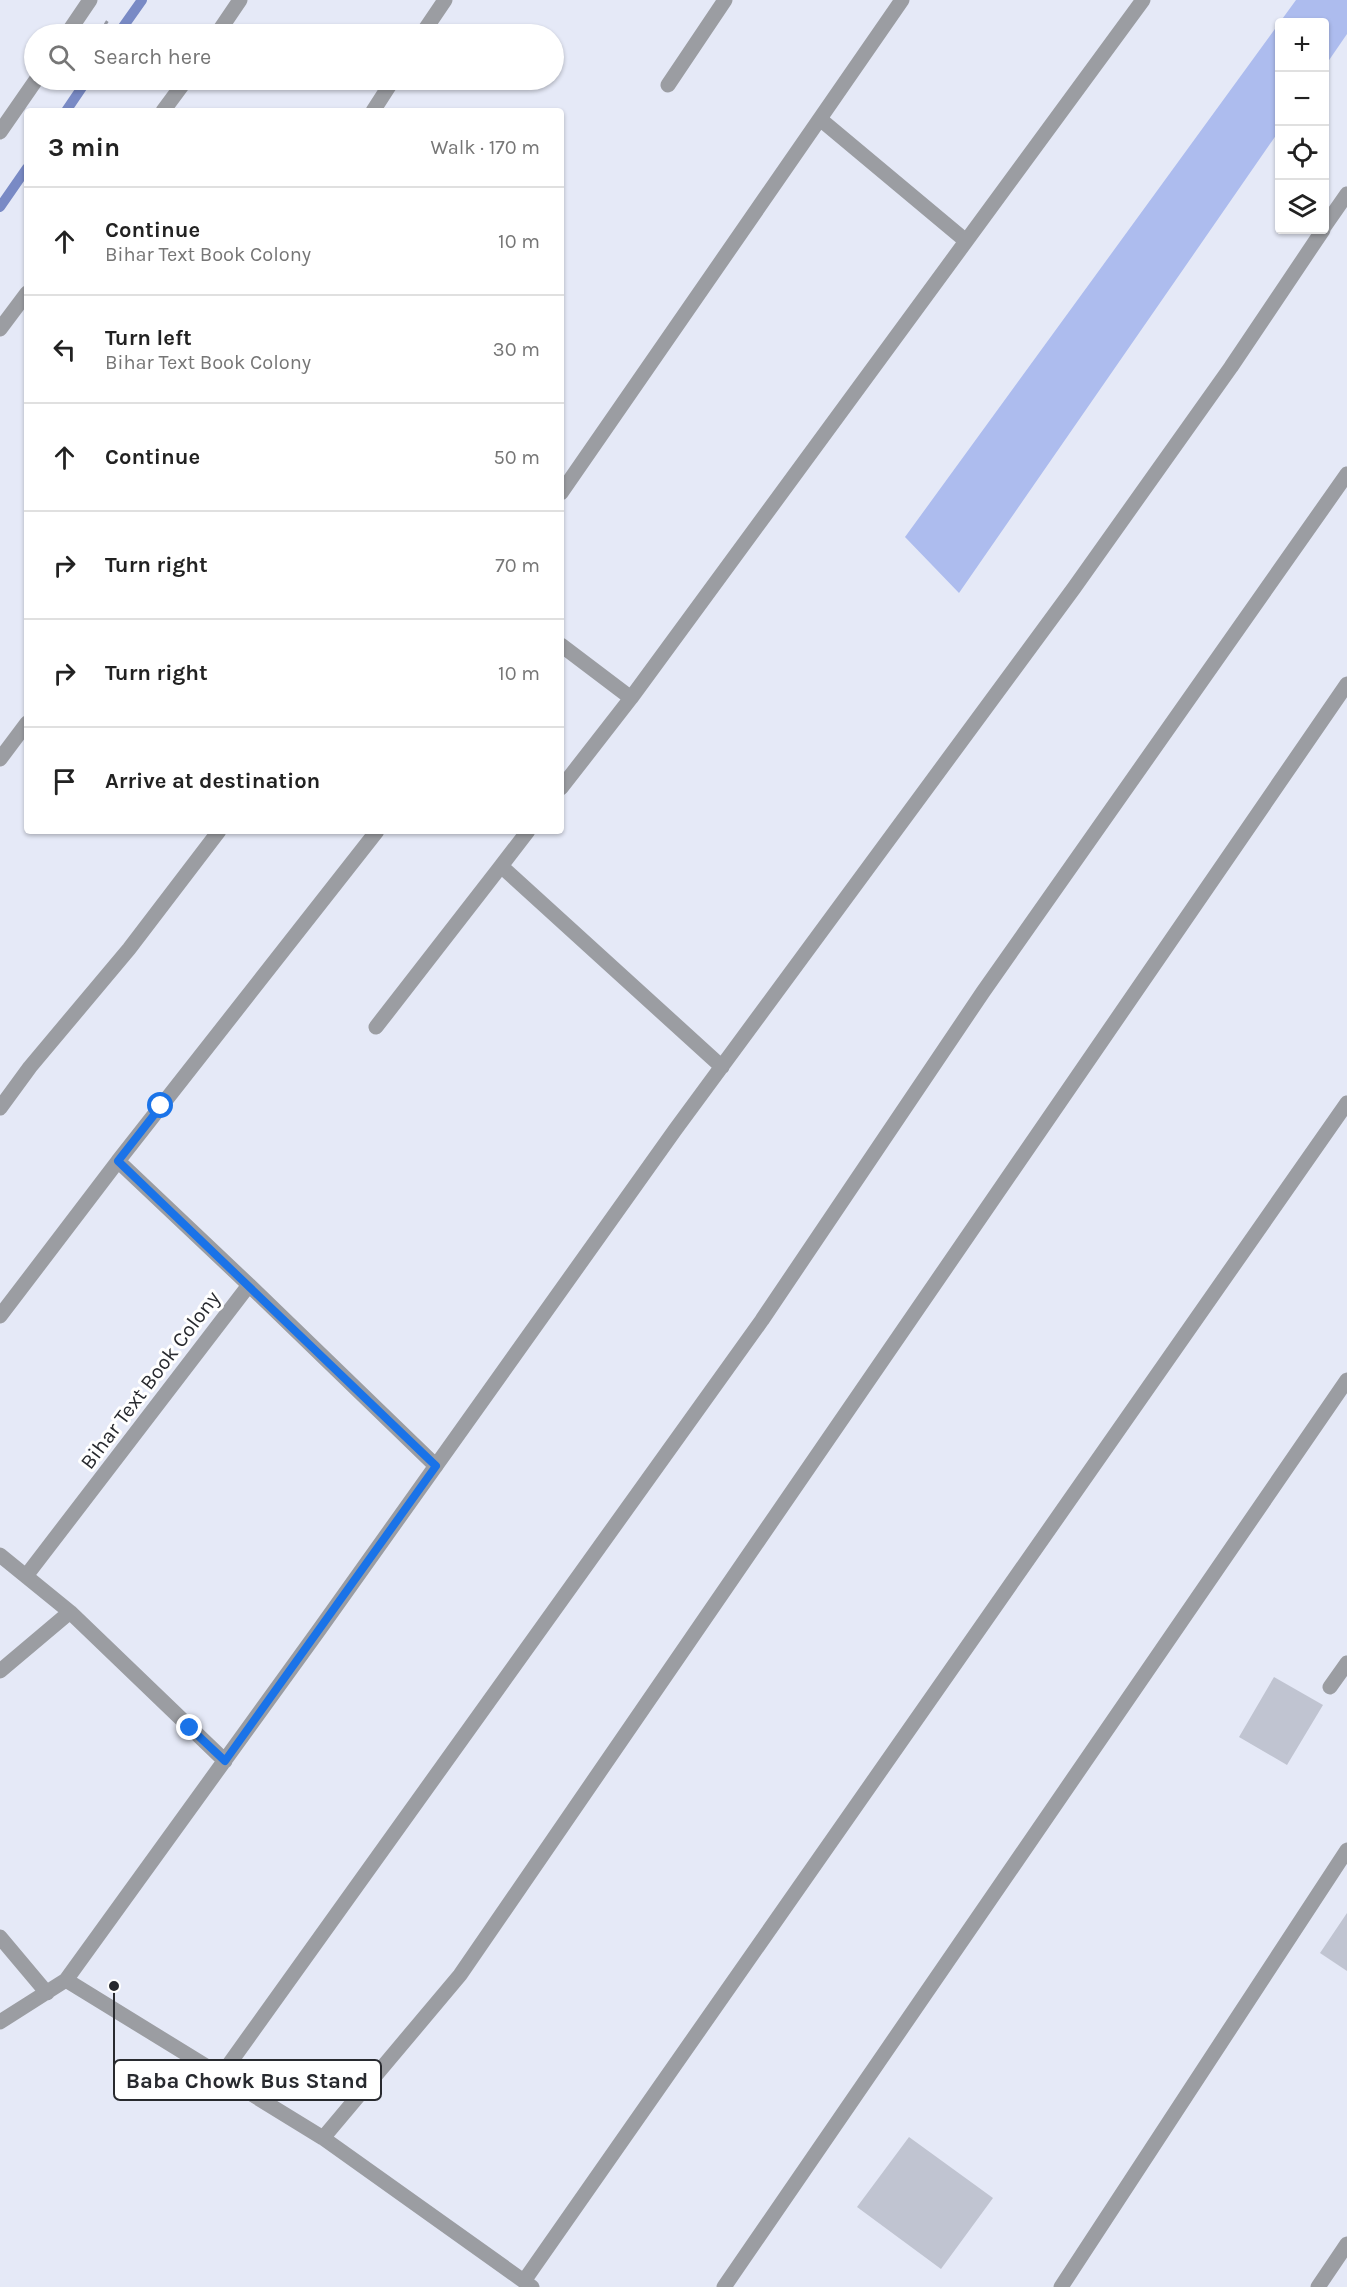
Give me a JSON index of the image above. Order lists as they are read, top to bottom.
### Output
{
  "streets": {
    "street": ["Bihar Text Book Colony"]
  },
  "places": ["Baba Chowk Bus Stand"],
  "page": {
    "map_buttons": ["+", "−"],
    "search": "Search here",
    "heading": ["3 min", "Walk · 170 m"],
    "list": [
      ["Continue", "Bihar Text Book Colony", "10 m"],
      ["Turn left", "Bihar Text Book Colony", "30 m"],
      ["Continue", "50 m"],
      ["Turn right", "70 m"],
      ["Turn right", "10 m"],
      "Arrive at destination"
    ]
  }
}
